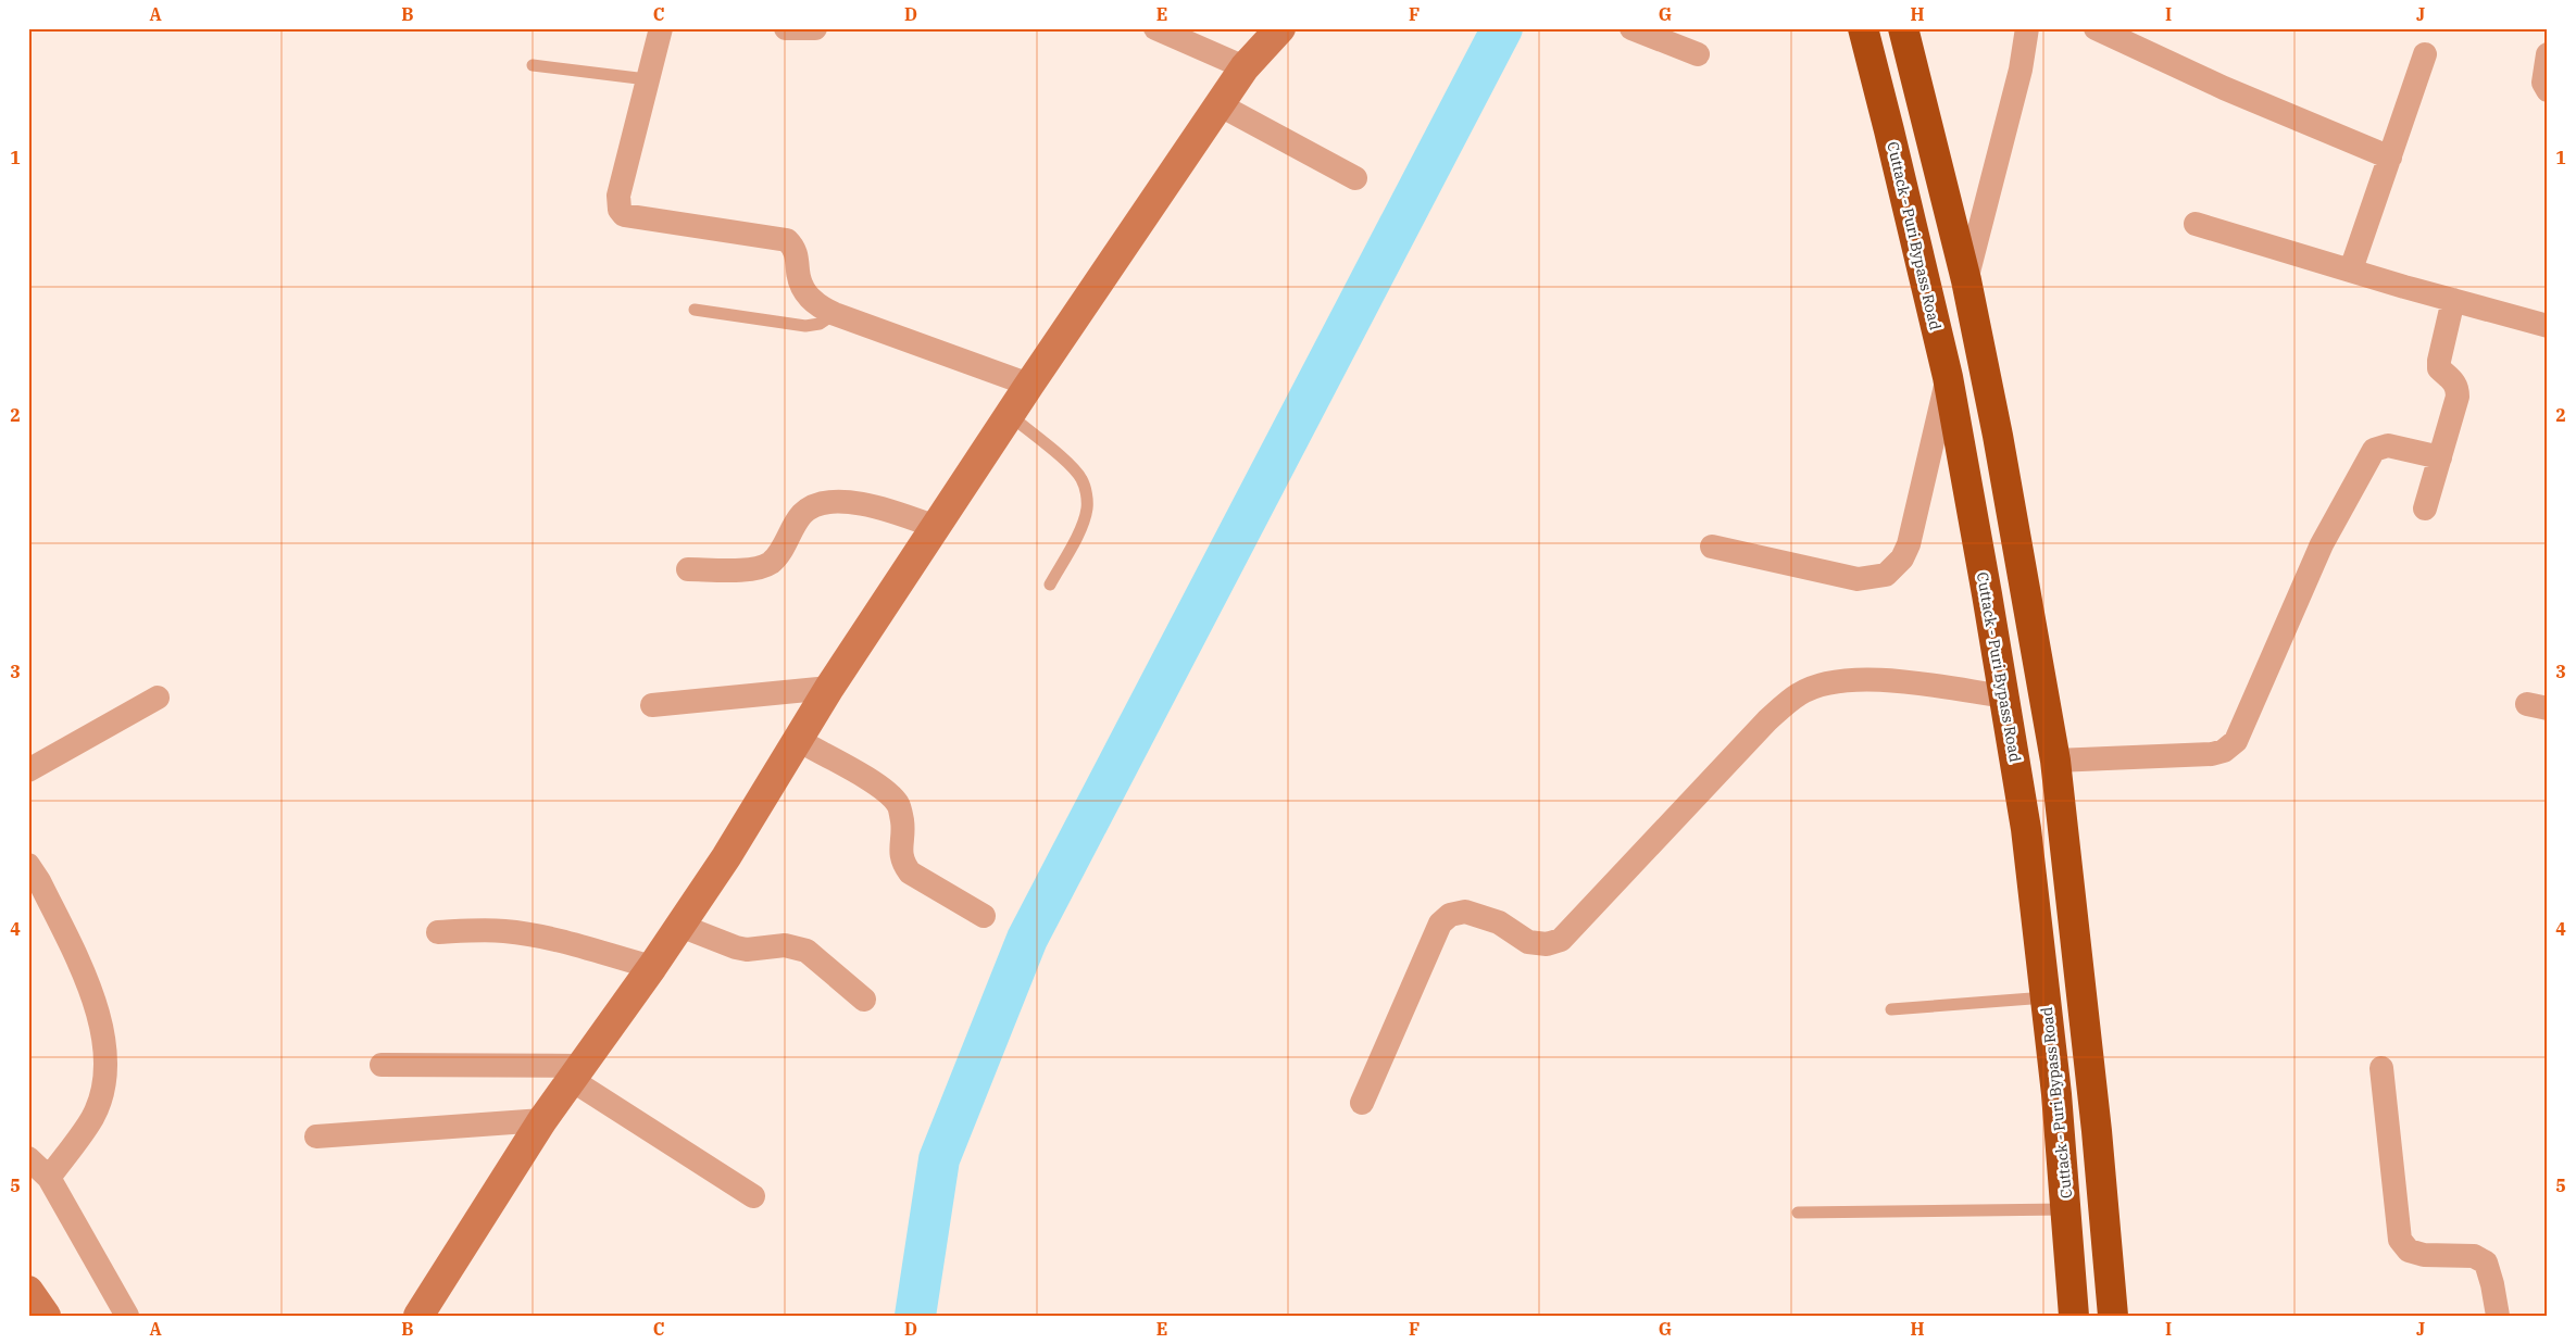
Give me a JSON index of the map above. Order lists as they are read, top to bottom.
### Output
{
  "streets": {
    "highway": ["Cuttack - Puri Bypass Road"]
  },
  "grid": {
    "columns": [
      "A",
      "B",
      "C",
      "D",
      "E",
      "F",
      "G",
      "H",
      "I",
      "J"
    ],
    "rows": [
      "1",
      "2",
      "3",
      "4",
      "5"
    ]
  }
}
